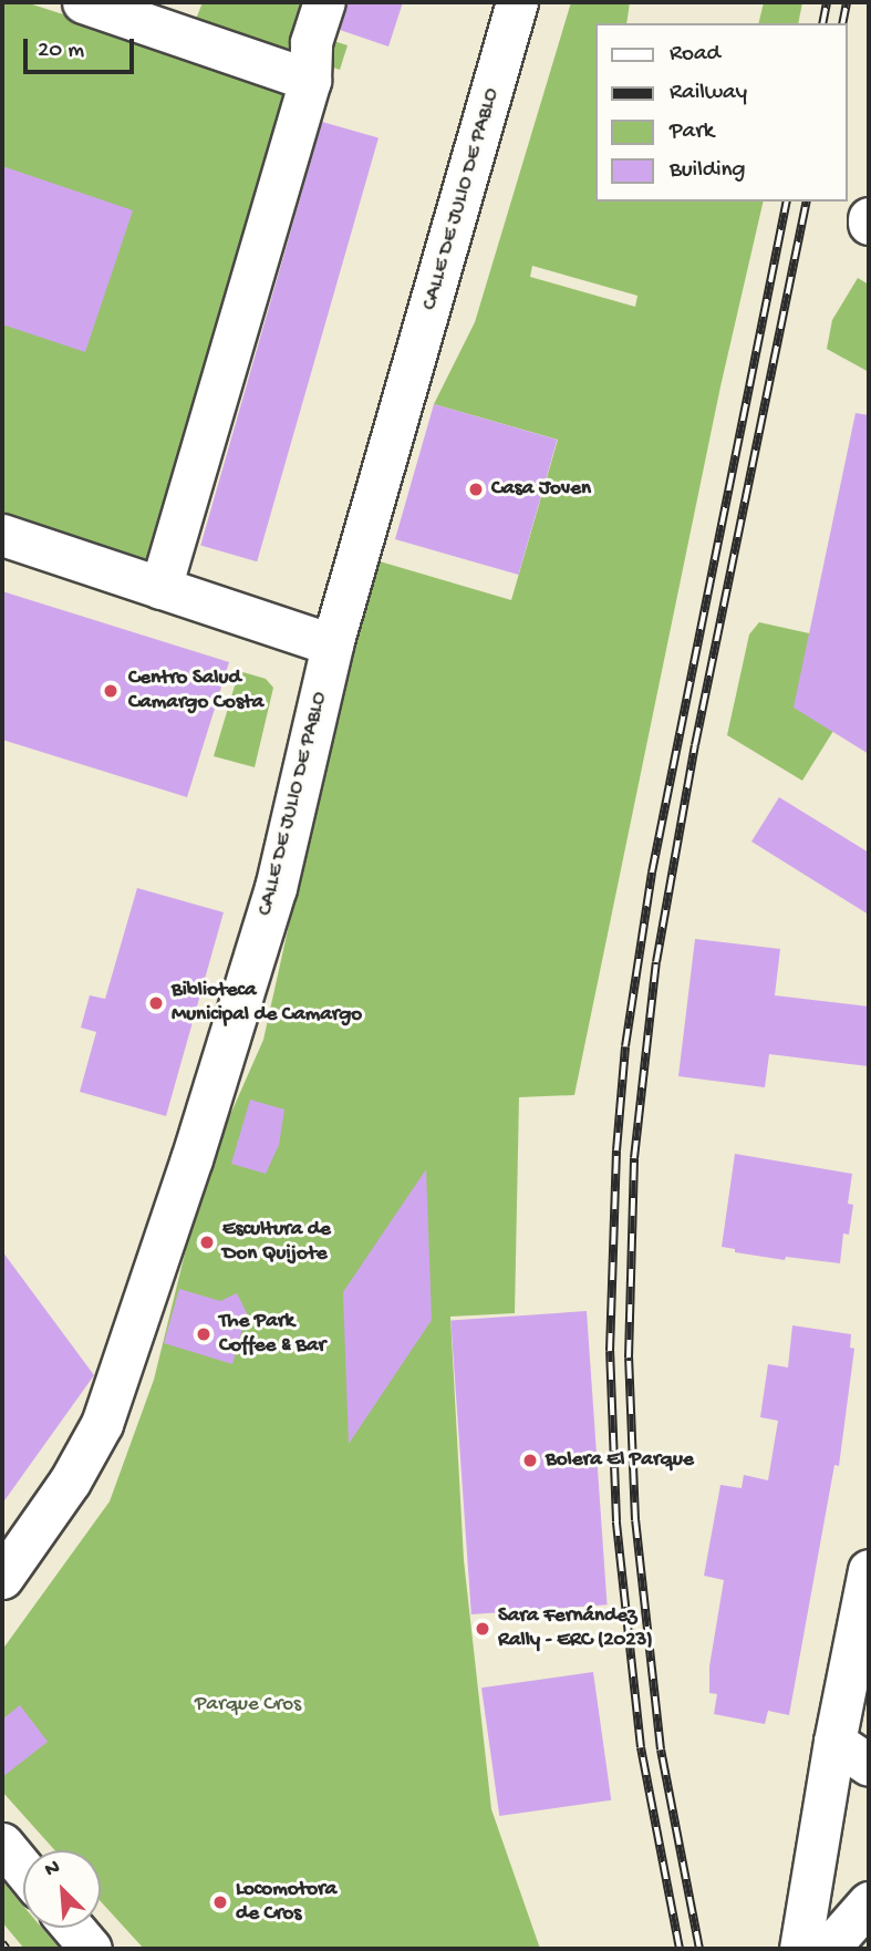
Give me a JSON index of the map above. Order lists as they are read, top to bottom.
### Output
{
  "streets": {
    "street": ["CALLE DE JULIO DE PABLO"]
  },
  "parks": ["Parque Cros"],
  "places": [
    "Casa Joven",
    "Centro Salud Camargo Costa",
    "Biblioteca Municipal de Camargo",
    "Escultura de Don Quijote",
    "The Park Coffee & Bar",
    "Bolera El Parque",
    "Sara Fernández Rally - ERC (2023)",
    "Locomotora de Cros"
  ],
  "legend": [
    "Road",
    "Railway",
    "Park",
    "Building"
  ],
  "scale_bar": "20 m",
  "north": "top left"
}
